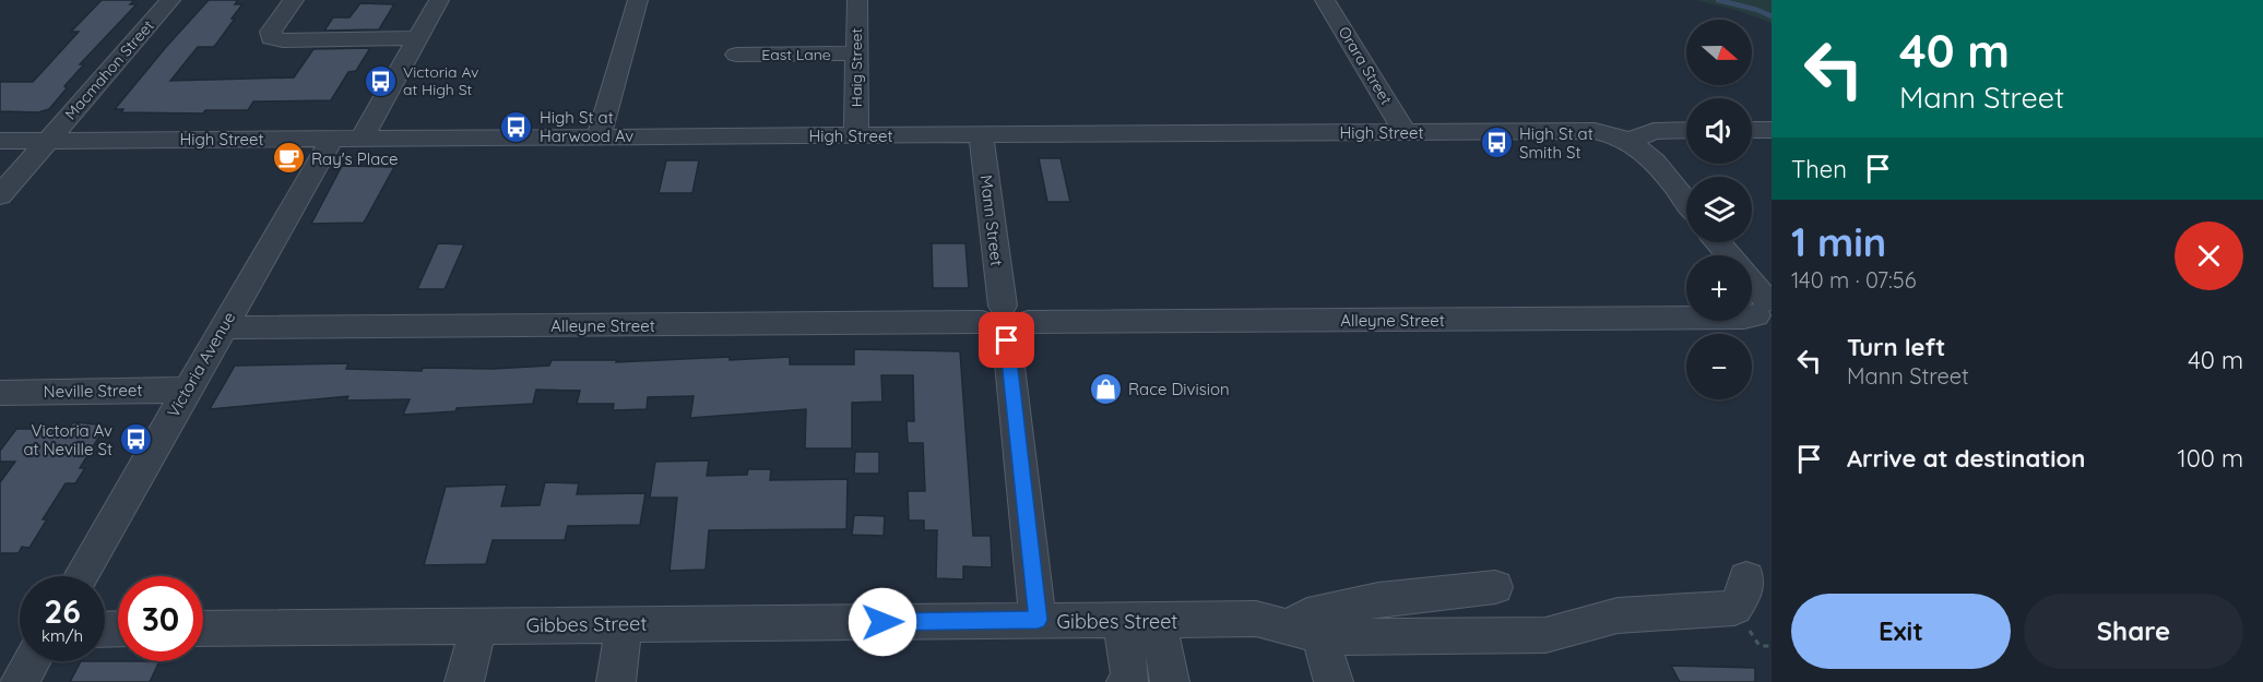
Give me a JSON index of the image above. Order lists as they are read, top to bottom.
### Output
{
  "streets": {
    "street": [
      "East Lane",
      "Orara Street",
      "Haig Street",
      "Macmahon Street",
      "High Street",
      "Mann Street",
      "Alleyne Street",
      "Victoria Avenue",
      "Neville Street",
      "Gibbes Street"
    ]
  },
  "crossings": [
    ["East Lane", "Haig Street"],
    ["Orara Street", "High Street"],
    ["Haig Street", "High Street"],
    ["Macmahon Street", "High Street"],
    ["High Street", "Mann Street"],
    ["High Street", "Victoria Avenue"],
    ["Mann Street", "Alleyne Street"],
    ["Mann Street", "Gibbes Street"],
    ["Alleyne Street", "Victoria Avenue"],
    ["Victoria Avenue", "Neville Street"]
  ],
  "places": {
    "bus stop": [
      "Victoria Av at High St",
      "High St at Harwood Av",
      "High St at Smith St",
      "Victoria Av at Neville St"
    ],
    "cafe": ["Ray's Place"],
    "shop": ["Race Division"]
  },
  "north": "right",
  "page": {
    "turn": ["40 m", "Mann Street"],
    "map_buttons": ["+", "−"],
    "then": "Then",
    "heading": ["1 min", "140 m · 07:56"],
    "list": [
      {
        "name": "Turn left",
        "note": "Mann Street",
        "value": "40 m"
      },
      {
        "name": "Arrive at destination",
        "value": "100 m"
      }
    ],
    "speed": "26 km/h",
    "limit": "30",
    "buttons": ["Exit", "Share"]
  }
}
